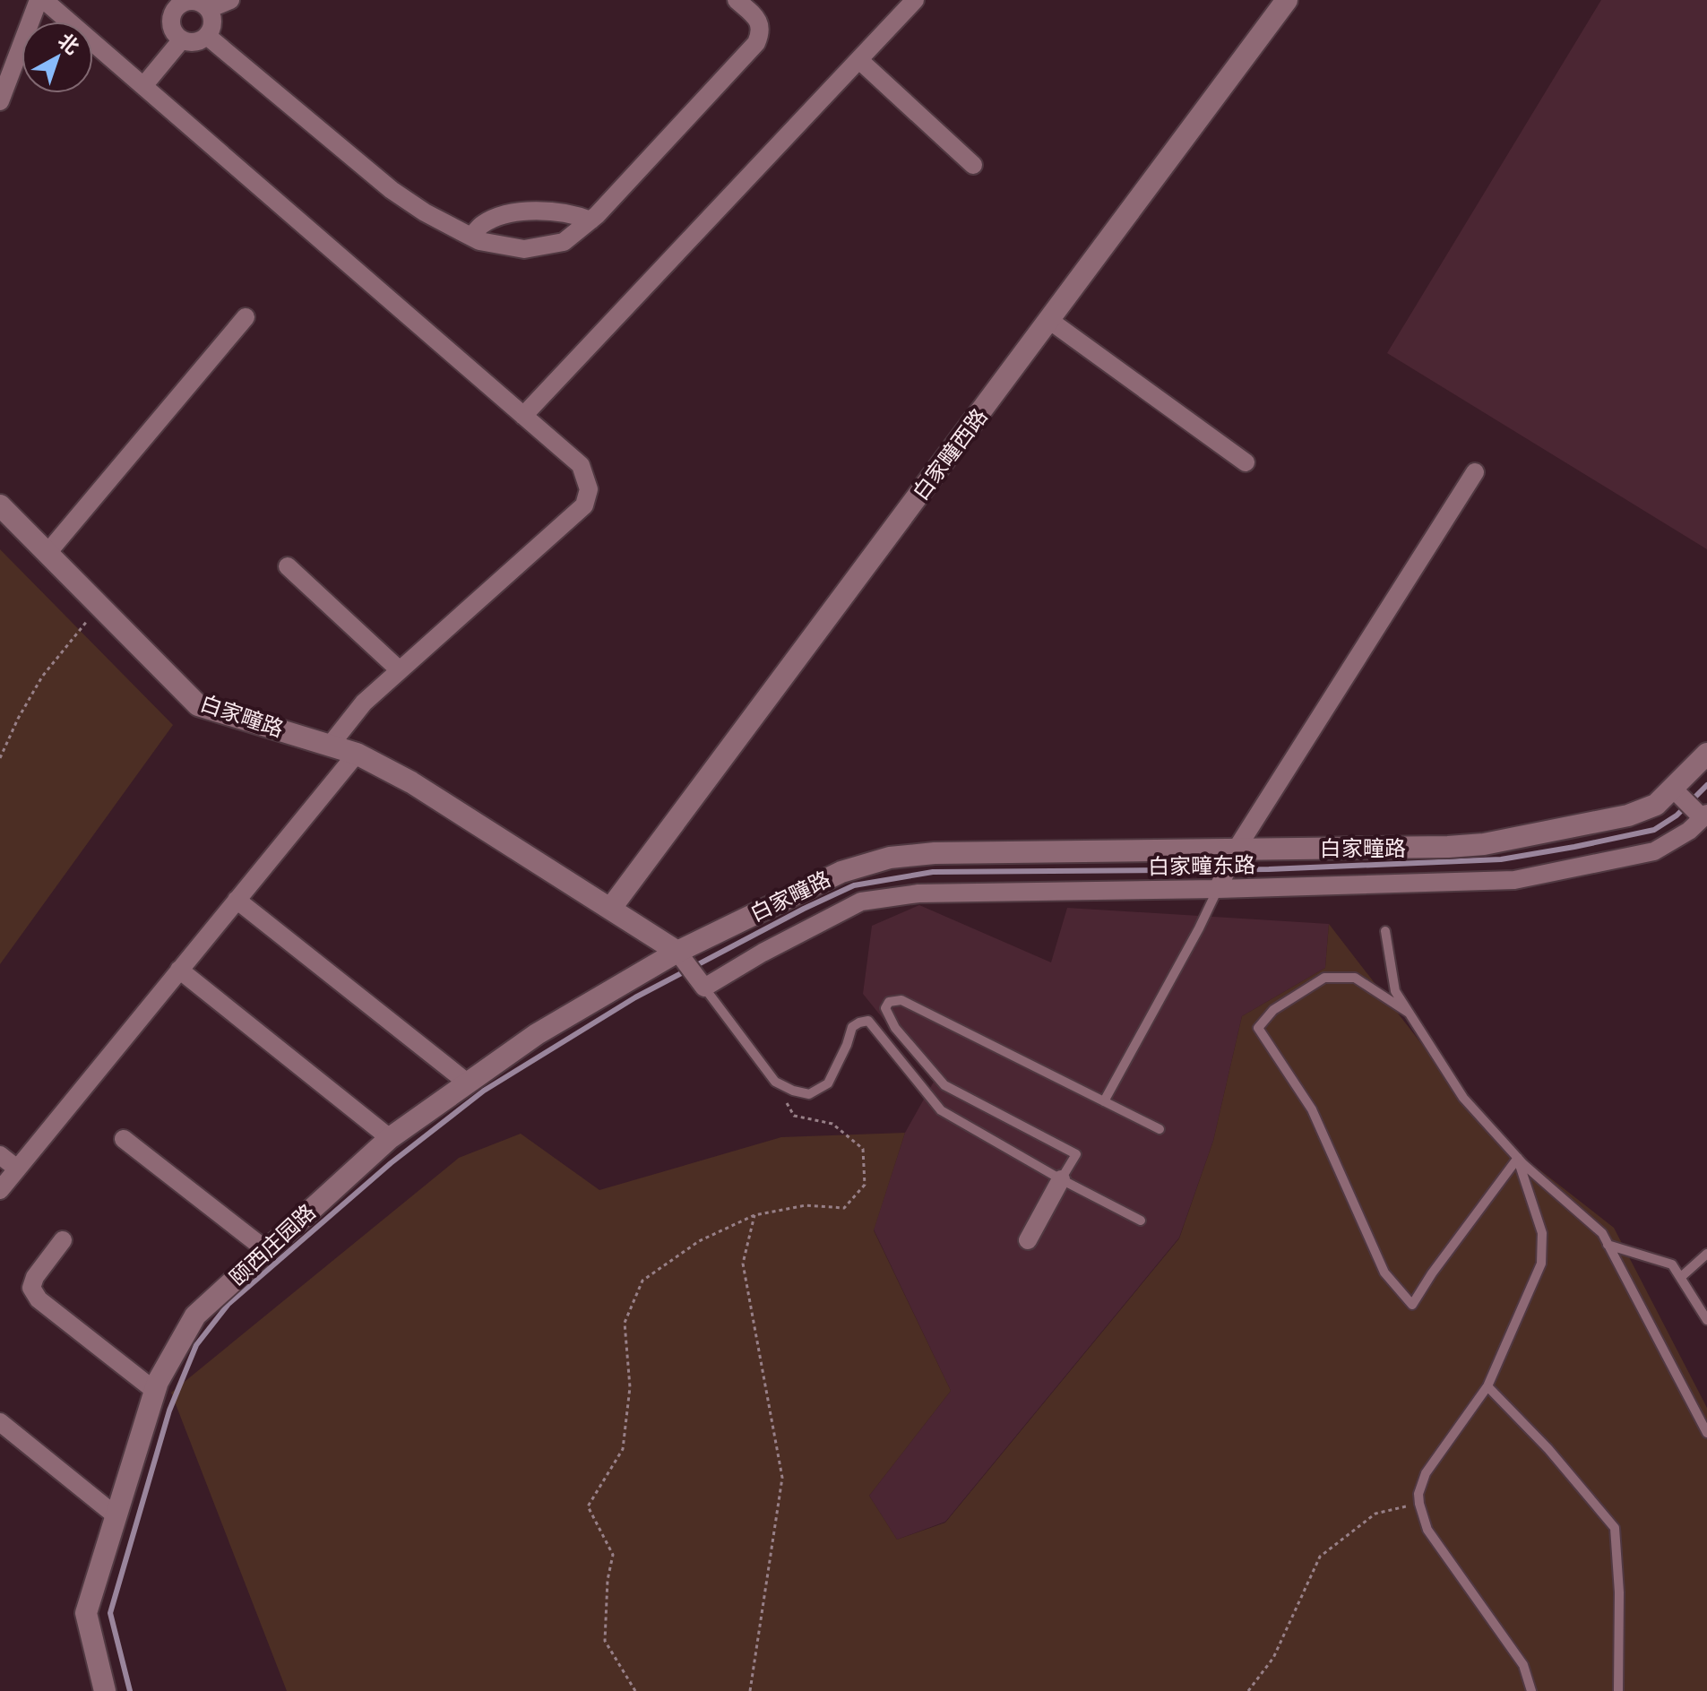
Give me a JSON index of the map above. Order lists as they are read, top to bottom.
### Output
{
  "streets": {
    "street": [
      "白家疃西路",
      "白家疃路",
      "白家疃东路",
      "颐西庄园路"
    ]
  },
  "crossings": [
    ["白家疃西路", "白家疃路"],
    ["白家疃路", "白家疃东路"],
    ["白家疃路", "颐西庄园路"],
    ["白家疃东路", "颐西庄园路"]
  ],
  "north": "top right"
}
